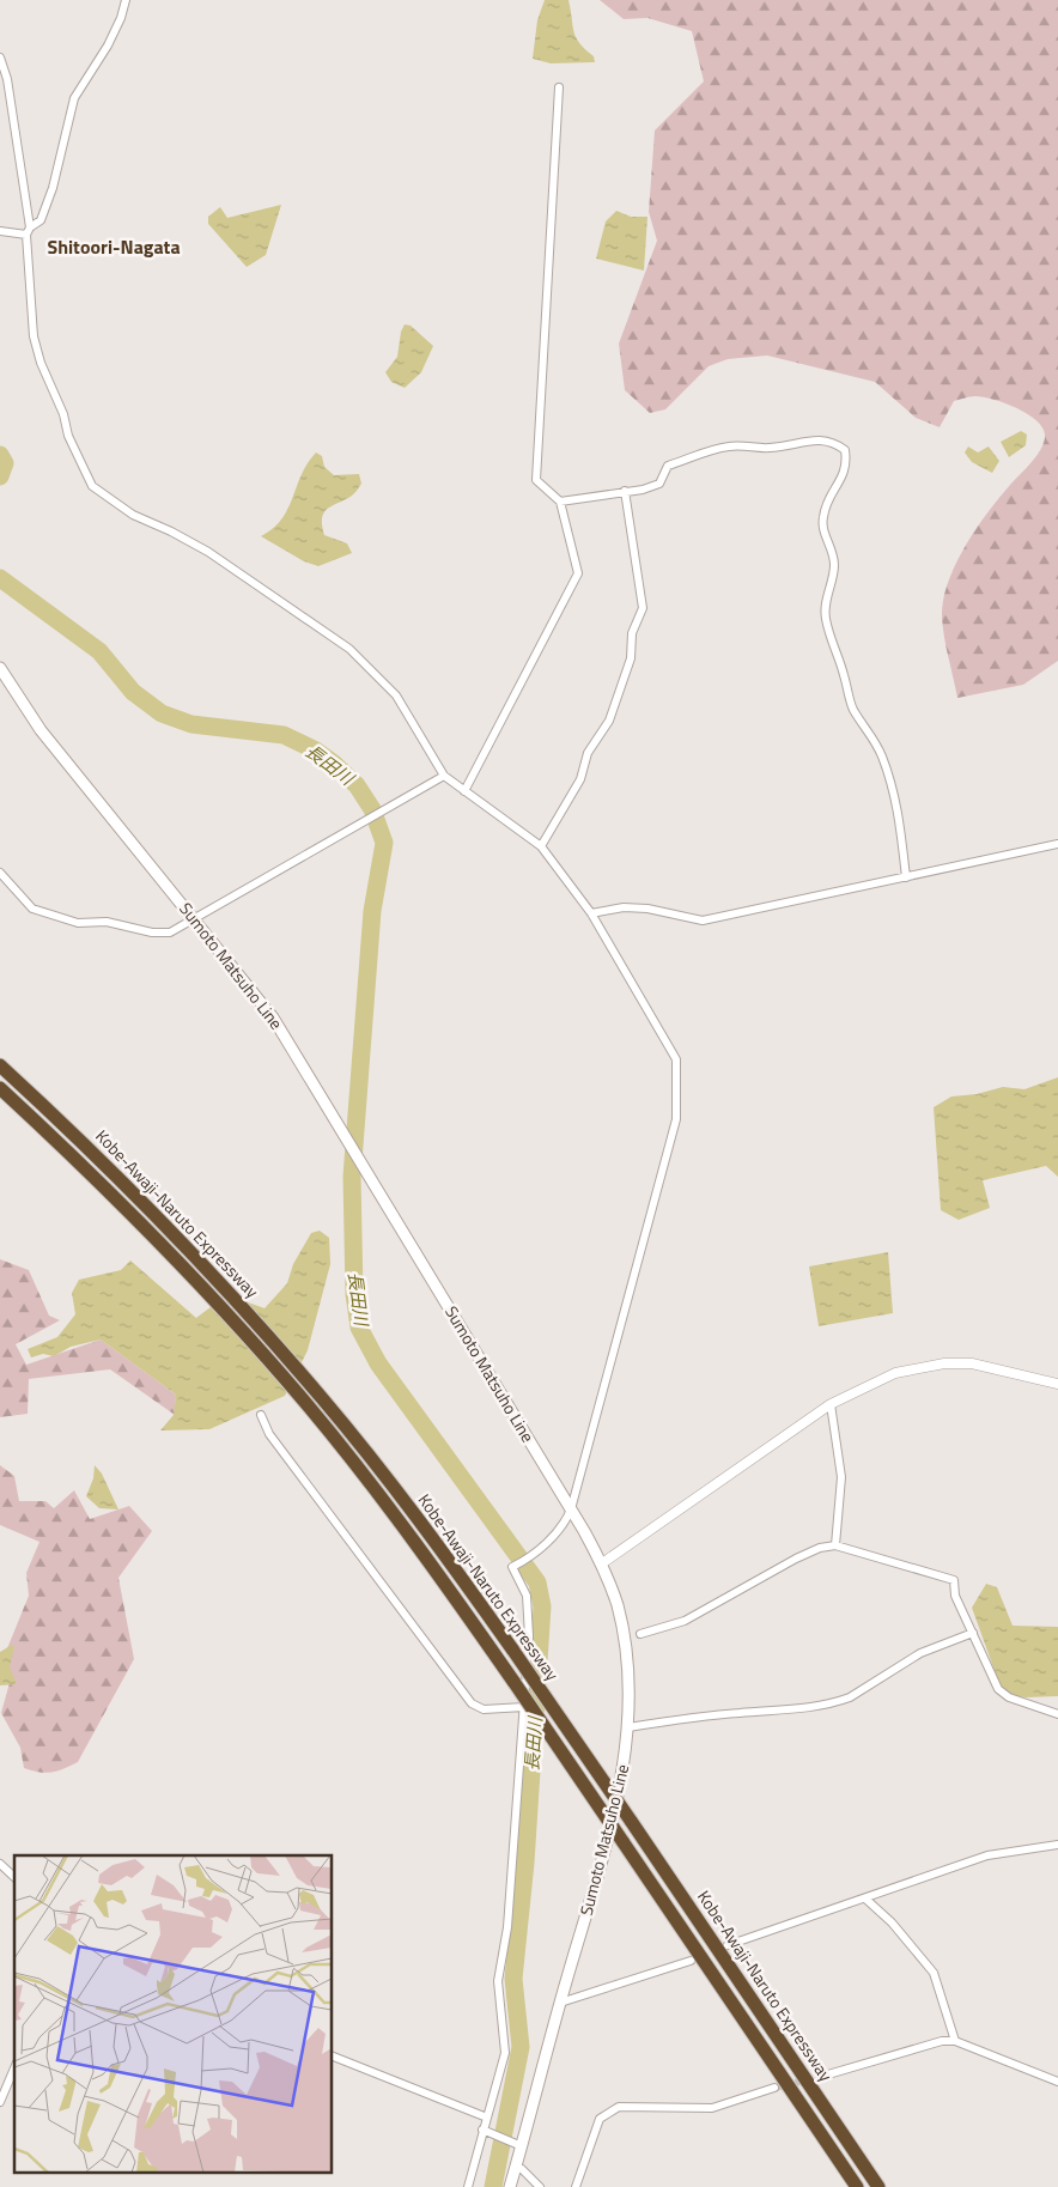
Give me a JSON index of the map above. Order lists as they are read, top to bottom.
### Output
{
  "streets": {
    "highway": ["Kobe-Awaji-Naruto Expressway"],
    "main road": ["Sumoto Matsuho Line"]
  },
  "districts": ["Shitoori-Nagata"],
  "water": ["長田川"]
}
